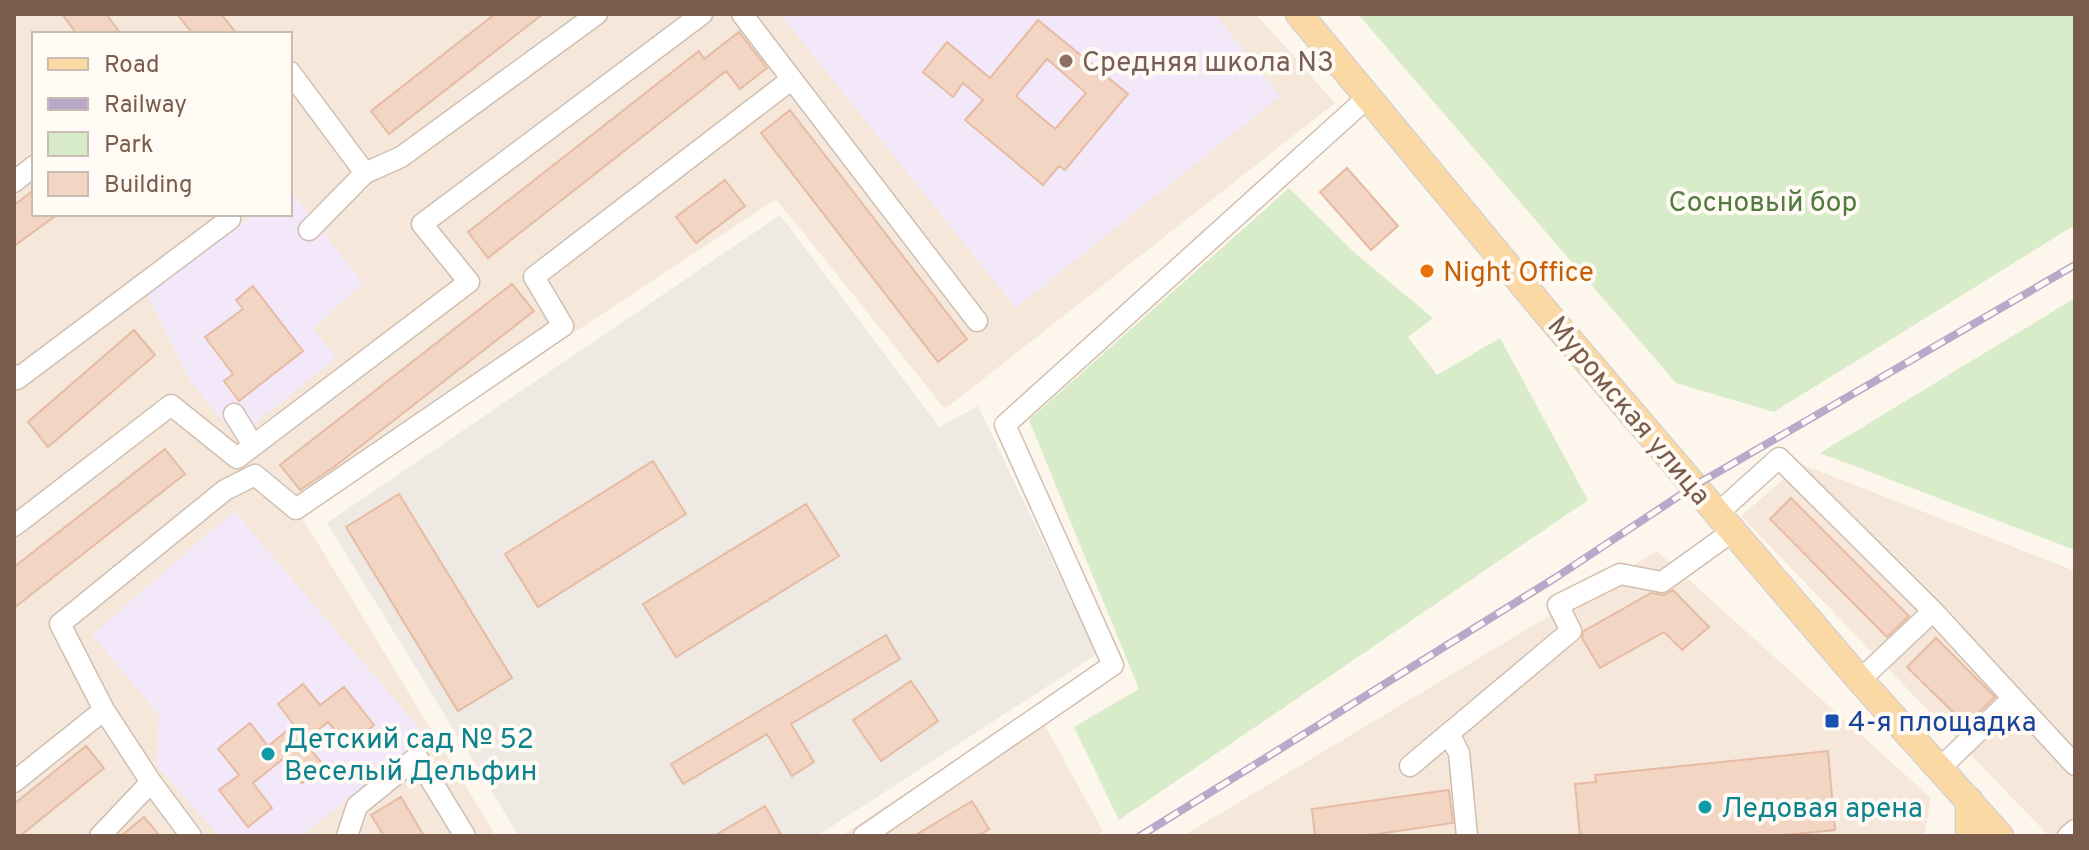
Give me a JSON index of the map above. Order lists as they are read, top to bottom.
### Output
{
  "streets": {
    "main road": ["Муромская улица"]
  },
  "parks": ["Сосновый бор"],
  "places": {
    "other": [
      "Средняя школа N3",
      "Night Office",
      "Детский сад № 52 Веселый Дельфин",
      "Ледовая арена"
    ],
    "transit": ["4-я площадка"]
  },
  "legend": [
    "Road",
    "Railway",
    "Park",
    "Building"
  ]
}
